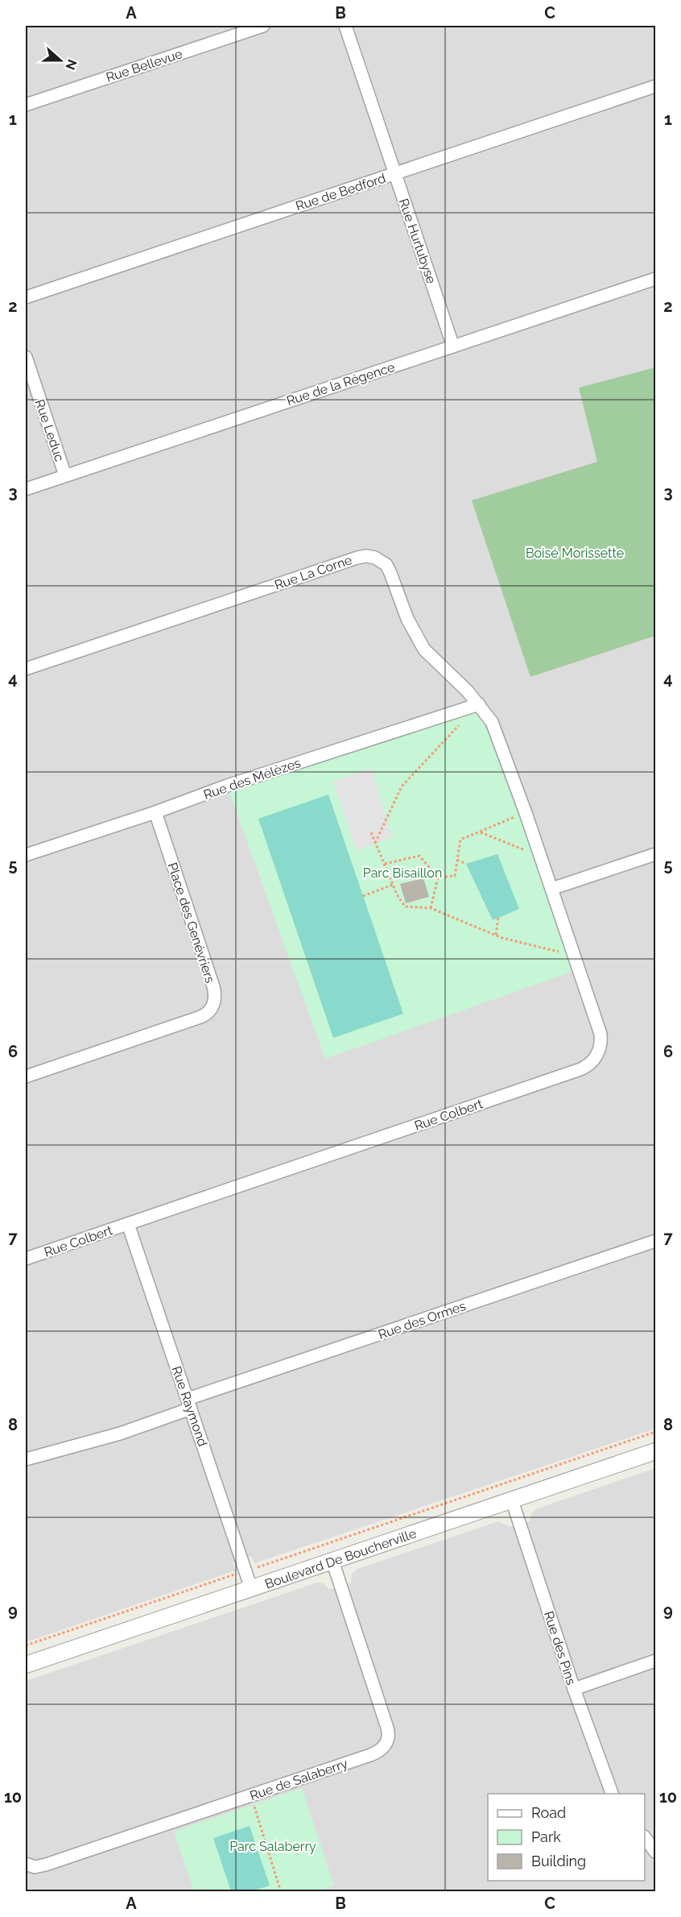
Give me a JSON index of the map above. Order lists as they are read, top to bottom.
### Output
{
  "streets": {
    "street": [
      "Rue Bellevue",
      "Rue de Bedford",
      "Rue Hurtubyse",
      "Rue de la Régence",
      "Rue Leduc",
      "Rue La Corne",
      "Rue des Mélèzes",
      "Place des Genévriers",
      "Rue Colbert",
      "Rue des Ormes",
      "Rue Raymond",
      "Boulevard De Boucherville",
      "Rue des Pins",
      "Rue de Salaberry"
    ]
  },
  "crossings": [
    ["Rue de Bedford", "Rue Hurtubyse"],
    ["Rue Hurtubyse", "Rue de la Régence"],
    ["Rue de la Régence", "Rue Leduc"],
    ["Rue La Corne", "Rue des Mélèzes"],
    ["Rue La Corne", "Rue Colbert"],
    ["Rue des Mélèzes", "Place des Genévriers"],
    ["Rue Colbert", "Rue Raymond"],
    ["Rue des Ormes", "Rue Raymond"],
    ["Rue Raymond", "Boulevard De Boucherville"],
    ["Boulevard De Boucherville", "Rue des Pins"],
    ["Boulevard De Boucherville", "Rue de Salaberry"]
  ],
  "parks": ["Boisé Morissette", "Parc Bisaillon", "Parc Salaberry"],
  "legend": ["Road", "Park", "Building"],
  "north": "right",
  "grid": {
    "columns": ["A", "B", "C"],
    "rows": [
      "1",
      "2",
      "3",
      "4",
      "5",
      "6",
      "7",
      "8",
      "9",
      "10"
    ]
  }
}
